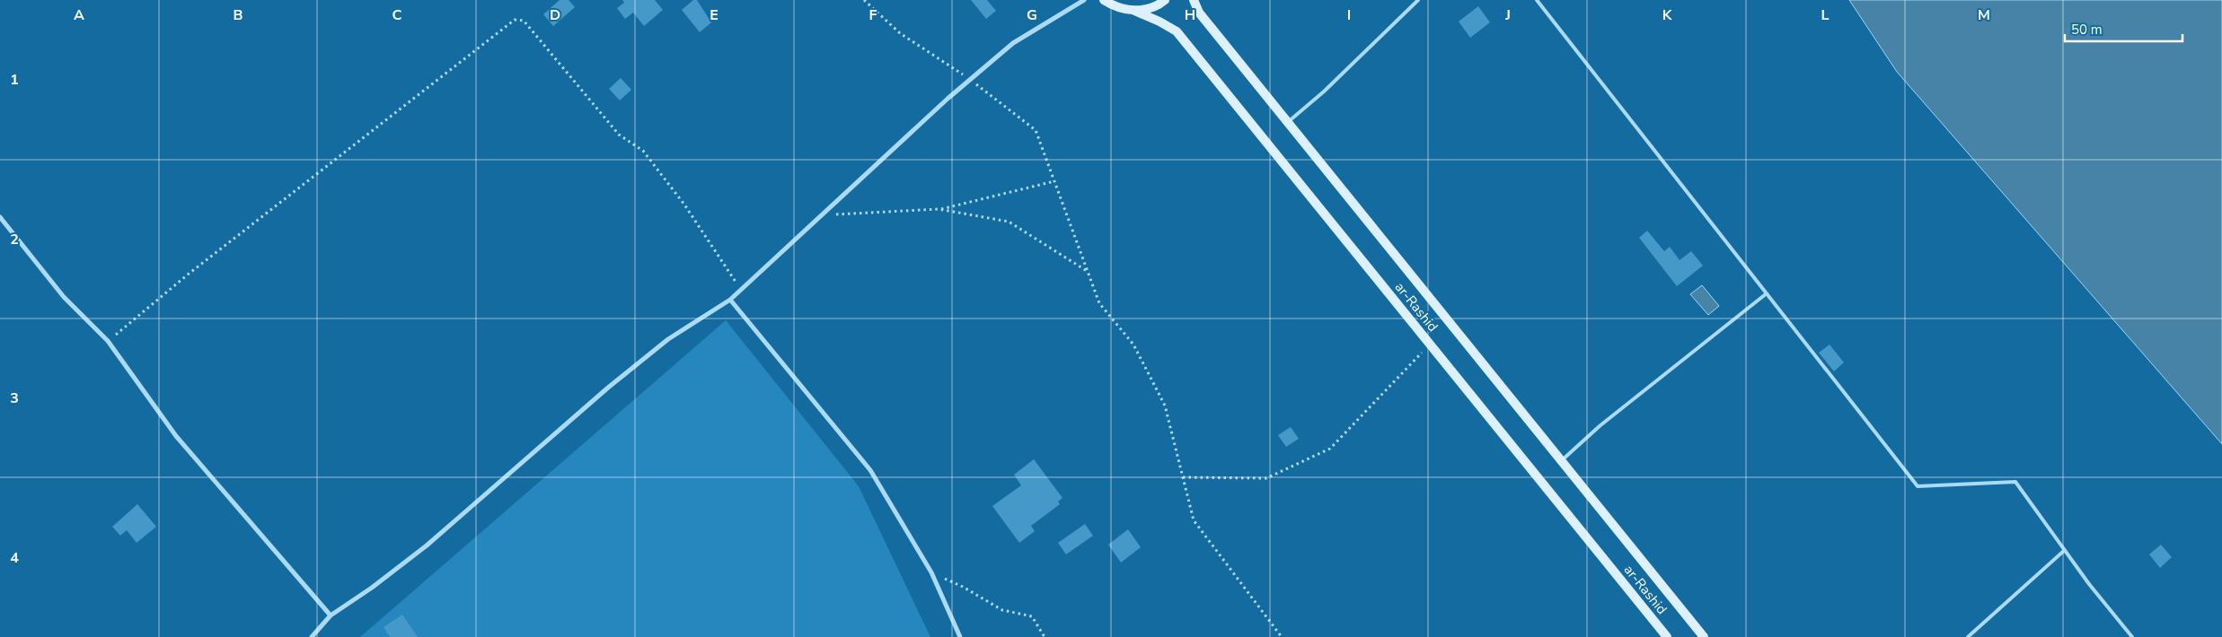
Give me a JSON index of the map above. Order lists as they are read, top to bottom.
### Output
{
  "streets": {
    "street": ["ar-Rashid"]
  },
  "scale_bar": "50 m",
  "grid": {
    "columns": [
      "A",
      "B",
      "C",
      "D",
      "E",
      "F",
      "G",
      "H",
      "I",
      "J",
      "K",
      "L",
      "M"
    ],
    "rows": [
      "1",
      "2",
      "3",
      "4"
    ]
  }
}
